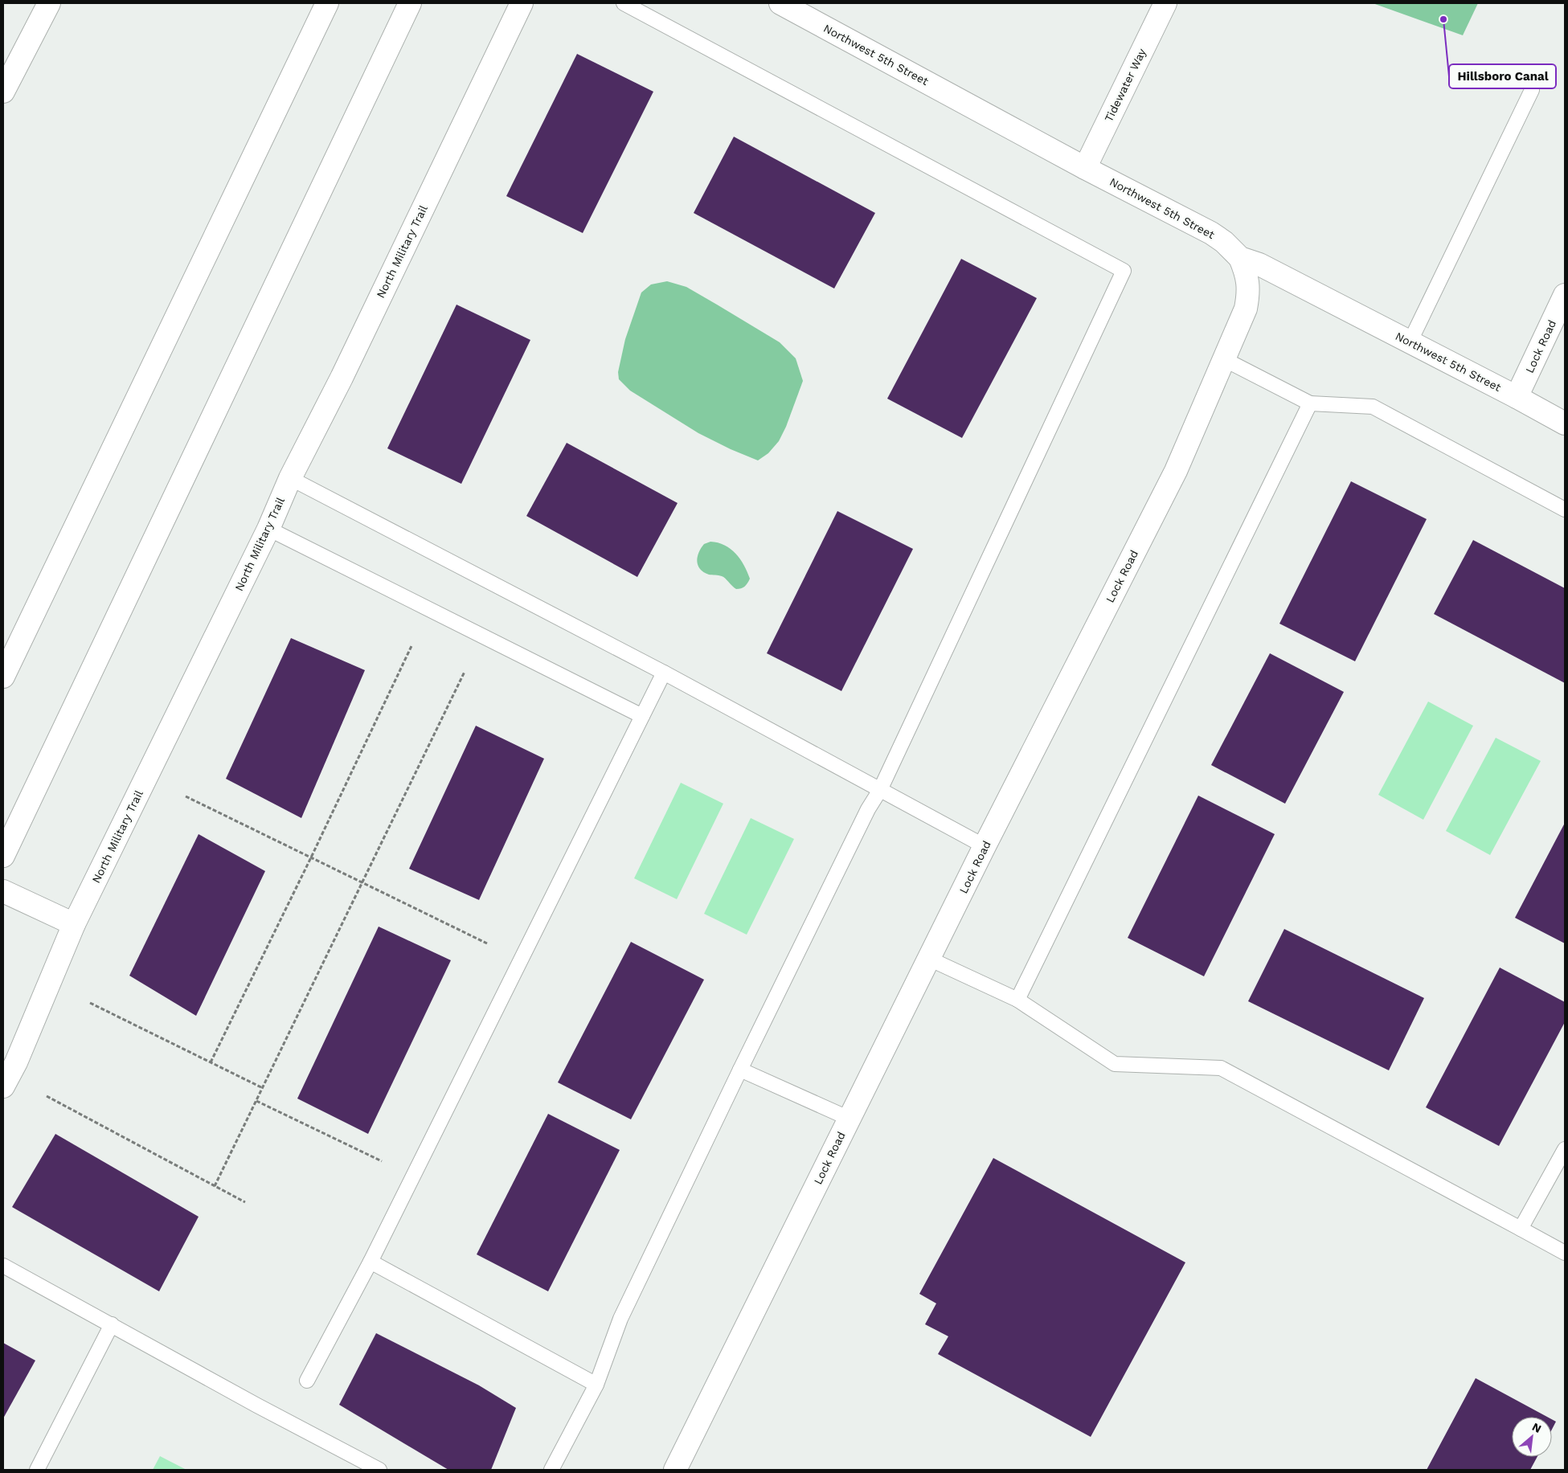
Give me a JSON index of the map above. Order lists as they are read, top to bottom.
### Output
{
  "streets": {
    "street": [
      "Northwest 5th Street",
      "Tidewater Way",
      "North Military Trail",
      "Lock Road"
    ]
  },
  "crossings": [
    ["Northwest 5th Street", "Tidewater Way"],
    ["Northwest 5th Street", "Lock Road"]
  ],
  "places": ["Hillsboro Canal"],
  "north": "top right"
}
